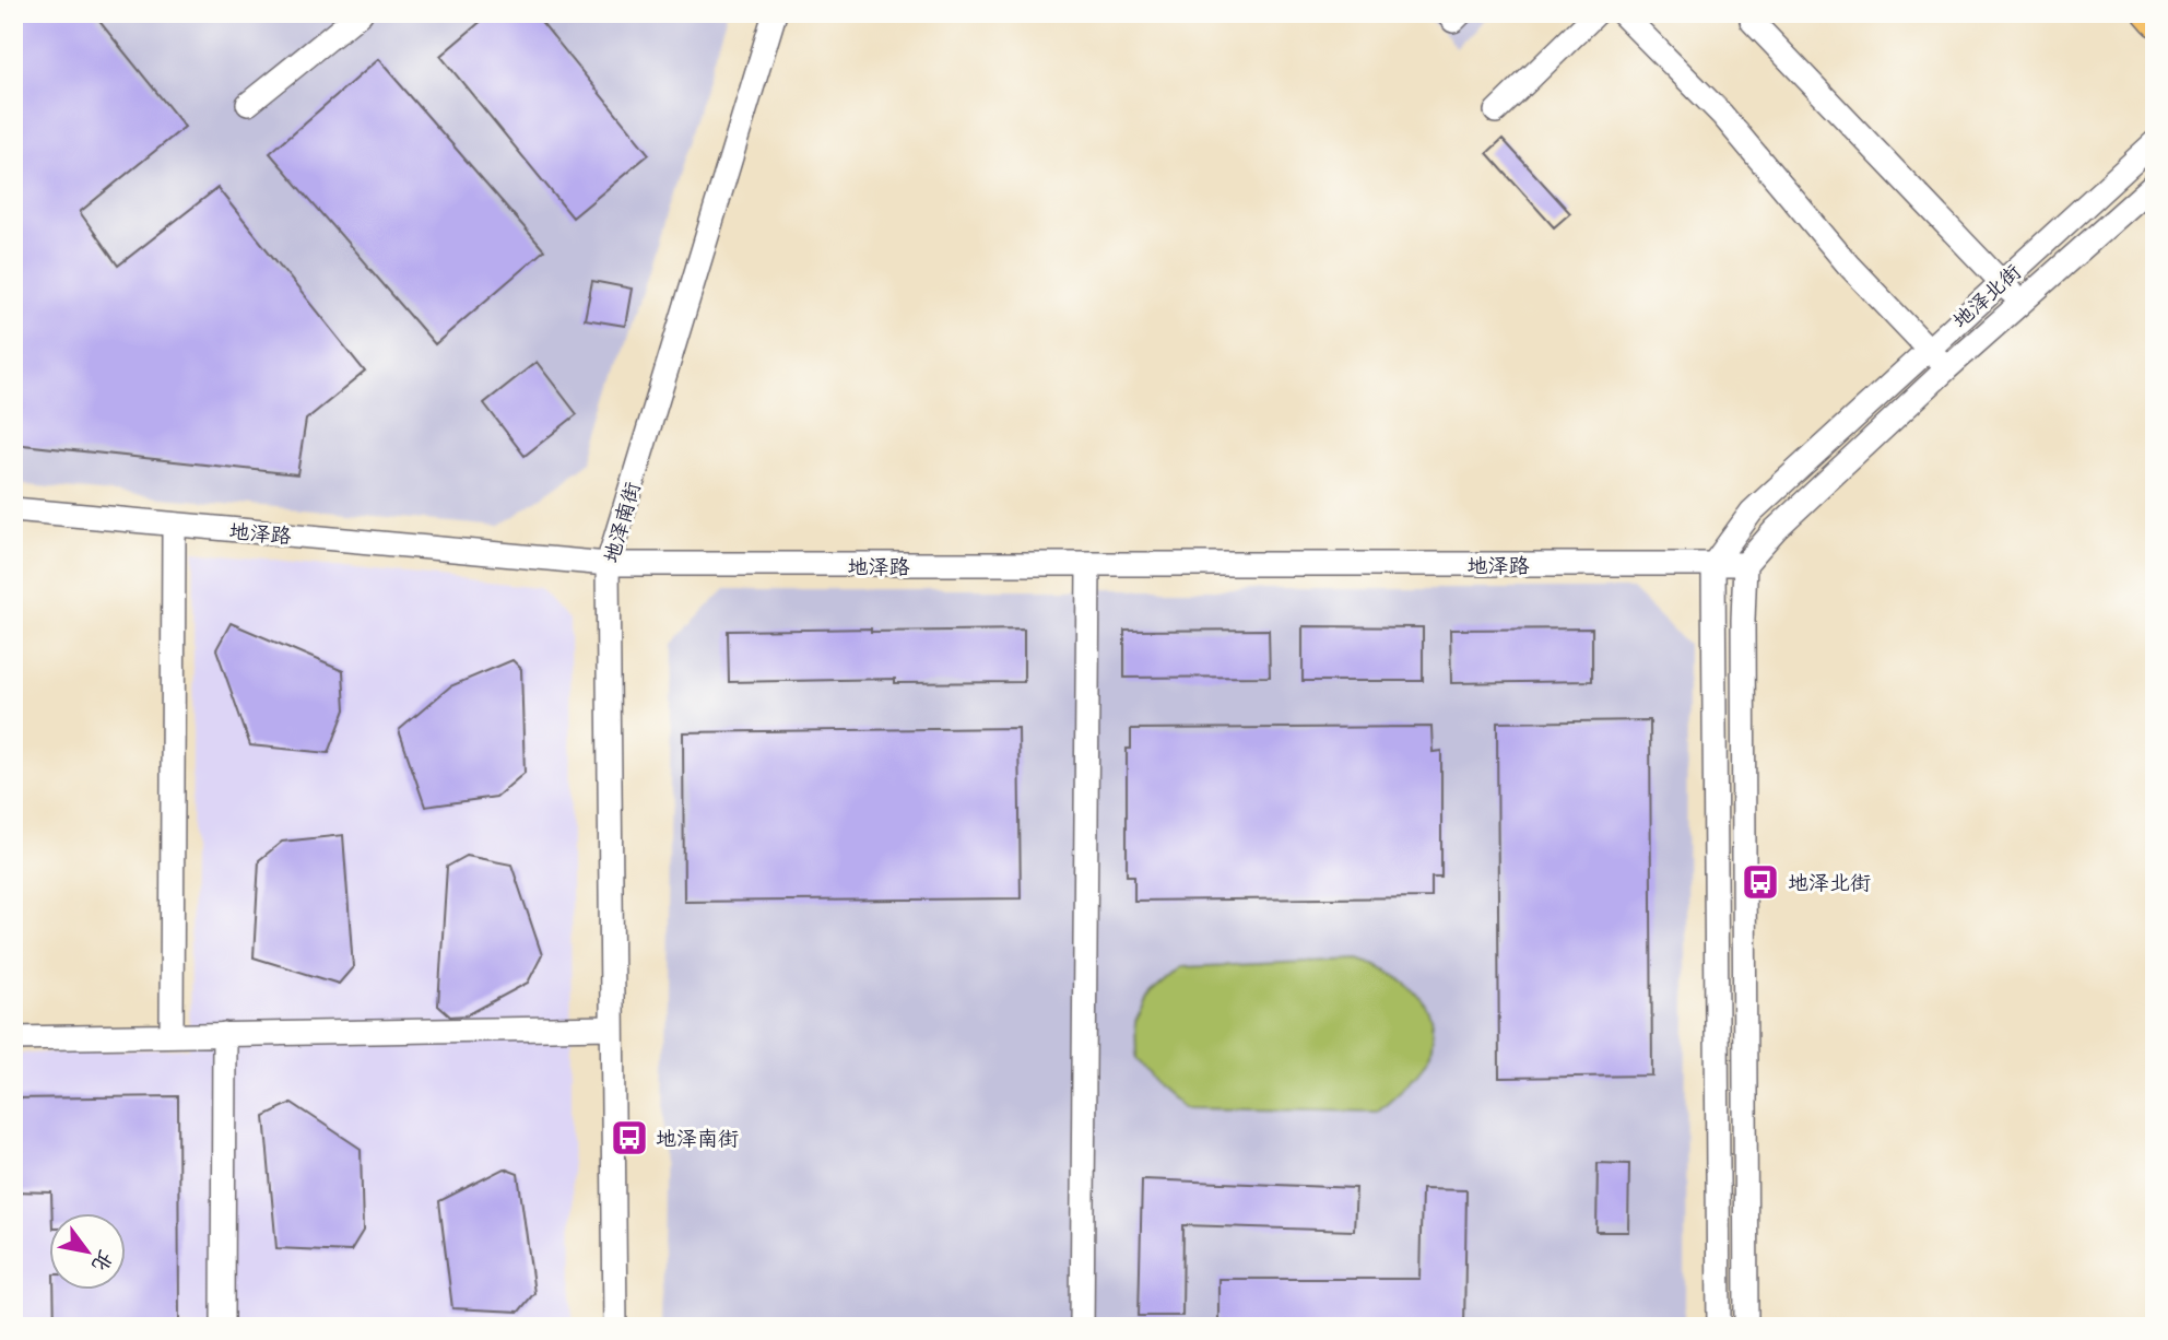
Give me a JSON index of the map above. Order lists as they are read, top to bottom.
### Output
{
  "streets": {
    "street": ["地泽北街", "地泽南街", "地泽路"]
  },
  "crossings": [
    ["地泽北街", "地泽路"],
    ["地泽南街", "地泽路"]
  ],
  "places": {
    "bus stop": ["地泽北街", "地泽南街"]
  },
  "north": "bottom right"
}
